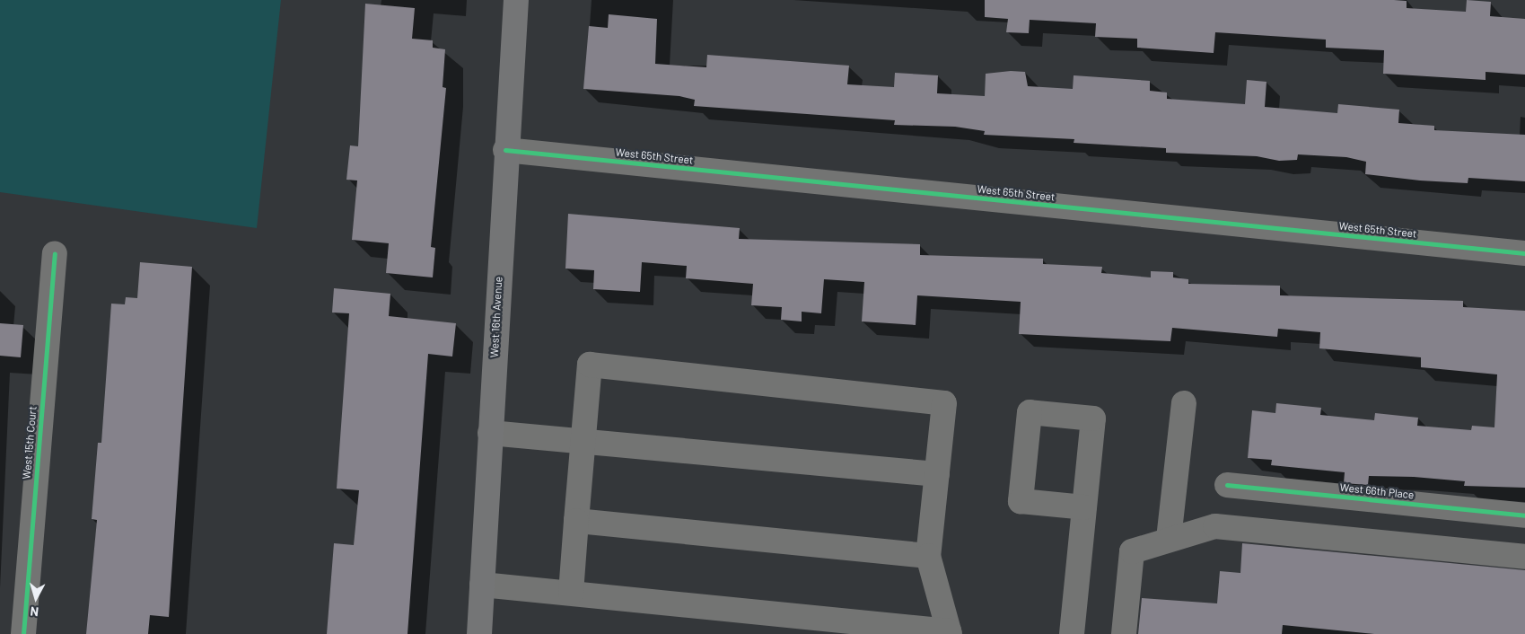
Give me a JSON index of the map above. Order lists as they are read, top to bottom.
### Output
{
  "streets": {
    "main road": ["West 16th Avenue"],
    "street": ["West 65th Street", "West 15th Court", "West 66th Place"]
  },
  "crossings": [
    ["West 65th Street", "West 16th Avenue"]
  ],
  "north": "bottom"
}
